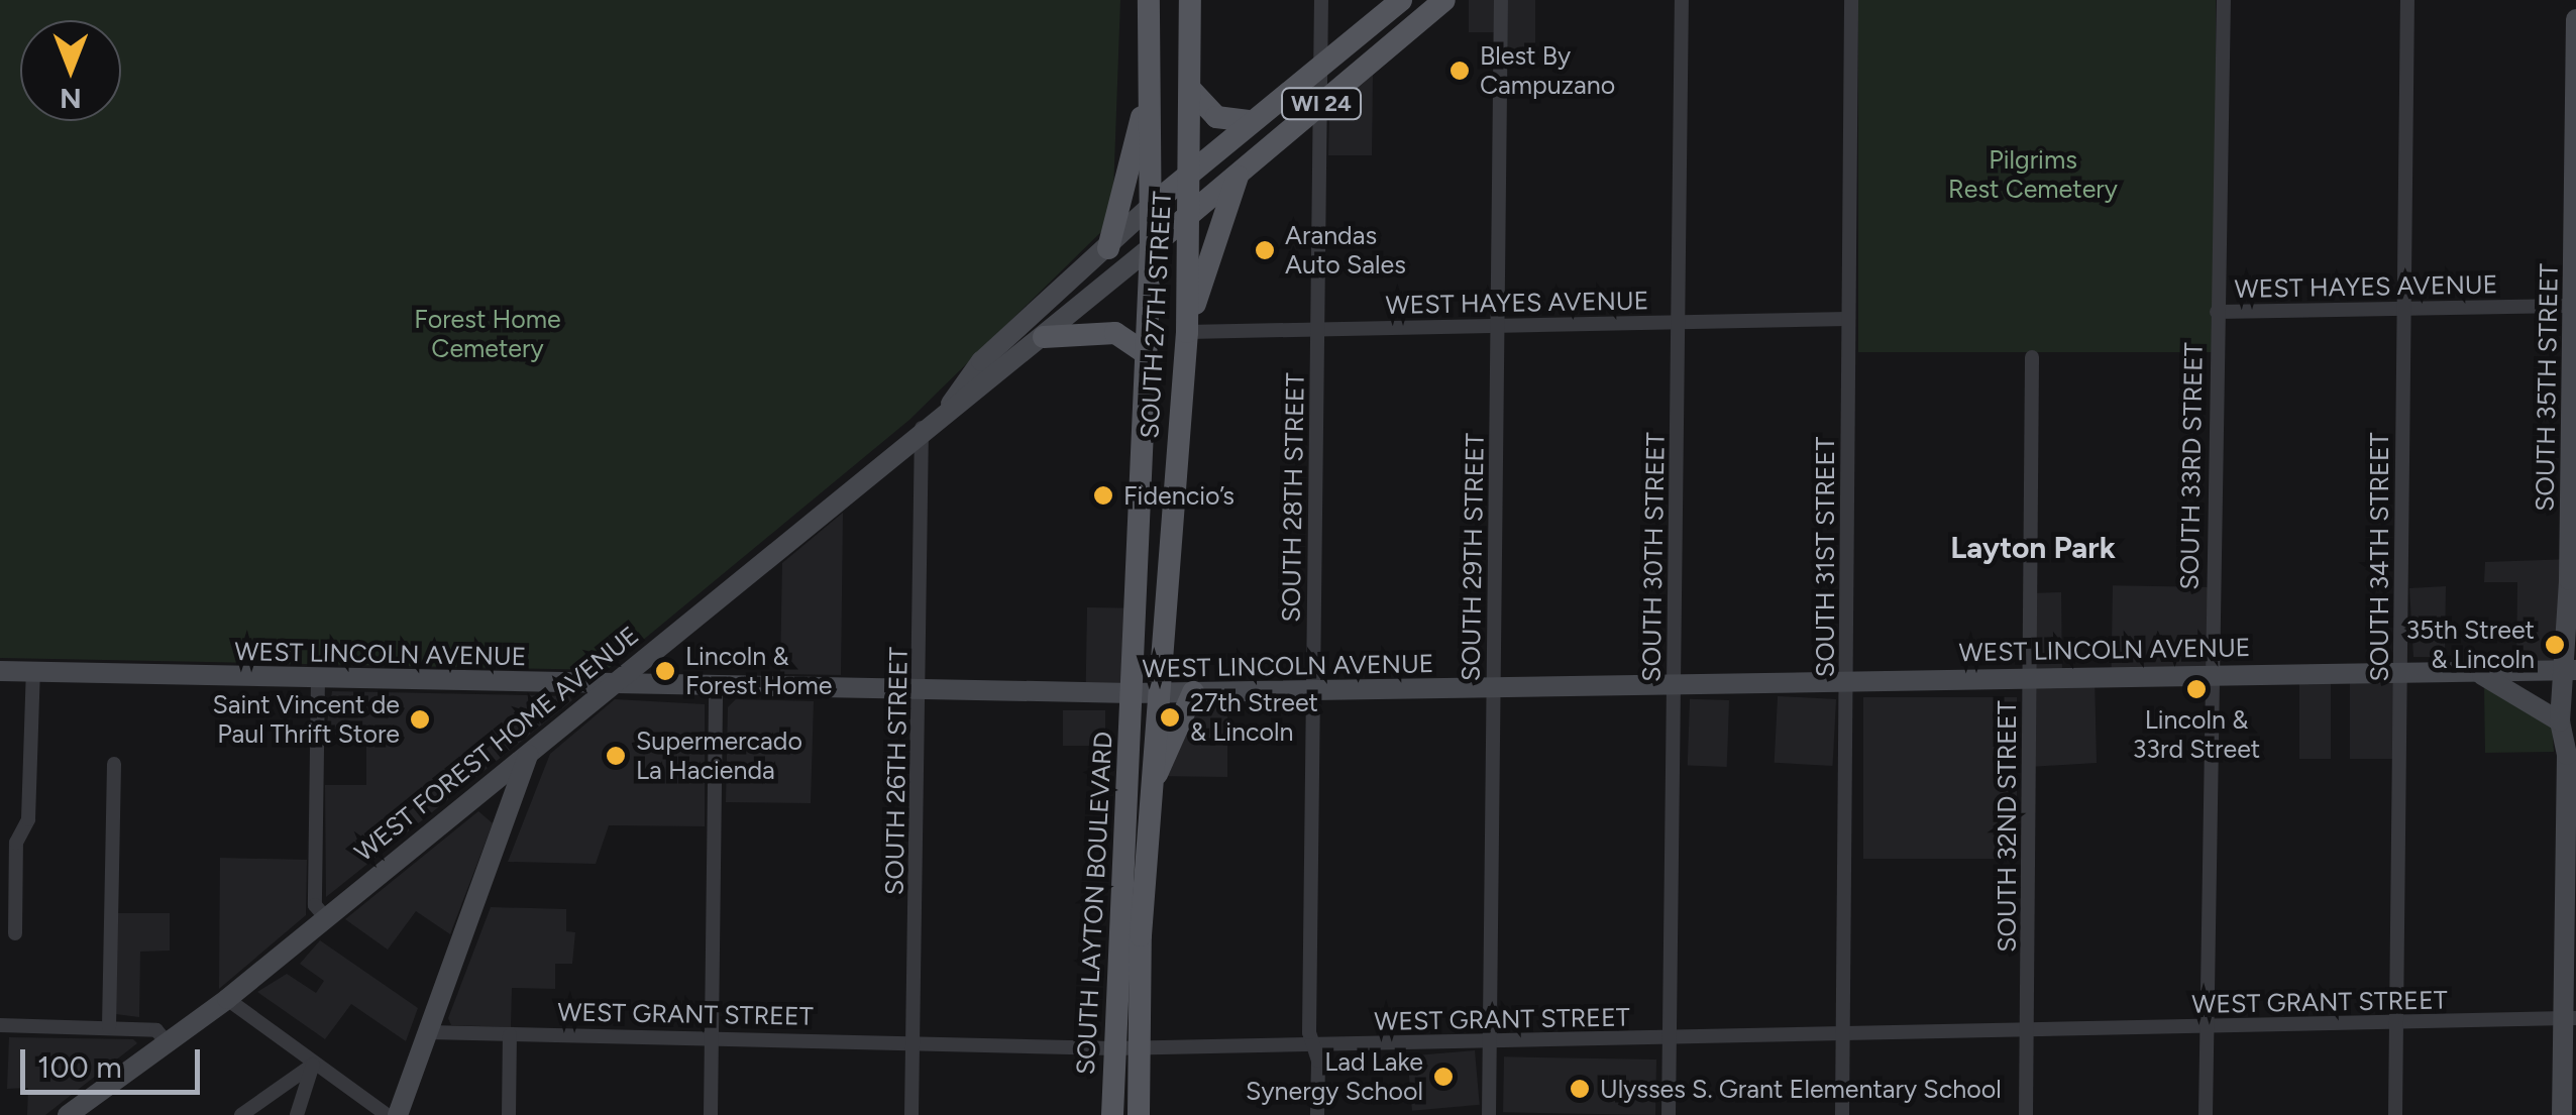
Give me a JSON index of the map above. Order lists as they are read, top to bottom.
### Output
{
  "streets": {
    "main road": [
      "WI 24",
      "SOUTH 27TH STREET",
      "SOUTH 35TH STREET",
      "WEST LINCOLN AVENUE",
      "WEST FOREST HOME AVENUE",
      "SOUTH LAYTON BOULEVARD"
    ],
    "street": [
      "WEST HAYES AVENUE",
      "SOUTH 33RD STREET",
      "SOUTH 28TH STREET",
      "SOUTH 29TH STREET",
      "SOUTH 30TH STREET",
      "SOUTH 31ST STREET",
      "SOUTH 34TH STREET",
      "SOUTH 26TH STREET",
      "SOUTH 32ND STREET",
      "WEST GRANT STREET"
    ]
  },
  "crossings": [
    ["WEST HAYES AVENUE", "SOUTH 27TH STREET"],
    ["WEST HAYES AVENUE", "SOUTH 35TH STREET"],
    ["WEST HAYES AVENUE", "SOUTH 33RD STREET"],
    ["WEST HAYES AVENUE", "SOUTH 28TH STREET"],
    ["WEST HAYES AVENUE", "SOUTH 29TH STREET"],
    ["WEST HAYES AVENUE", "SOUTH 30TH STREET"],
    ["WEST HAYES AVENUE", "SOUTH 31ST STREET"],
    ["WEST HAYES AVENUE", "SOUTH 34TH STREET"],
    ["SOUTH 27TH STREET", "WEST LINCOLN AVENUE"],
    ["SOUTH 27TH STREET", "WEST FOREST HOME AVENUE"],
    ["SOUTH 27TH STREET", "SOUTH LAYTON BOULEVARD"],
    ["SOUTH 35TH STREET", "WEST LINCOLN AVENUE"],
    ["SOUTH 35TH STREET", "WEST GRANT STREET"],
    ["SOUTH 33RD STREET", "WEST LINCOLN AVENUE"],
    ["SOUTH 33RD STREET", "WEST GRANT STREET"],
    ["SOUTH 28TH STREET", "WEST LINCOLN AVENUE"],
    ["SOUTH 28TH STREET", "WEST FOREST HOME AVENUE"],
    ["SOUTH 28TH STREET", "WEST GRANT STREET"],
    ["SOUTH 29TH STREET", "WEST LINCOLN AVENUE"],
    ["SOUTH 29TH STREET", "WEST GRANT STREET"],
    ["SOUTH 30TH STREET", "WEST LINCOLN AVENUE"],
    ["SOUTH 30TH STREET", "WEST GRANT STREET"],
    ["SOUTH 31ST STREET", "WEST LINCOLN AVENUE"],
    ["SOUTH 31ST STREET", "WEST GRANT STREET"],
    ["SOUTH 34TH STREET", "WEST LINCOLN AVENUE"],
    ["SOUTH 34TH STREET", "WEST GRANT STREET"],
    ["WEST LINCOLN AVENUE", "WEST FOREST HOME AVENUE"],
    ["WEST LINCOLN AVENUE", "SOUTH 26TH STREET"],
    ["WEST LINCOLN AVENUE", "SOUTH 32ND STREET"],
    ["WEST LINCOLN AVENUE", "SOUTH LAYTON BOULEVARD"],
    ["WEST FOREST HOME AVENUE", "SOUTH 26TH STREET"],
    ["SOUTH 26TH STREET", "WEST GRANT STREET"],
    ["SOUTH 32ND STREET", "WEST GRANT STREET"],
    ["SOUTH LAYTON BOULEVARD", "WEST GRANT STREET"]
  ],
  "districts": ["Layton Park"],
  "parks": ["Pilgrims Rest Cemetery", "Forest Home Cemetery"],
  "places": [
    "Blest By Campuzano",
    "Arandas Auto Sales",
    "Fidencio’s",
    "35th Street & Lincoln",
    "Lincoln & Forest Home",
    "Lincoln & 33rd Street",
    "27th Street & Lincoln",
    "Saint Vincent de Paul Thrift Store",
    "Supermercado La Hacienda",
    "Lad Lake Synergy School",
    "Ulysses S. Grant Elementary School"
  ],
  "scale_bar": "100 m",
  "north": "bottom"
}
